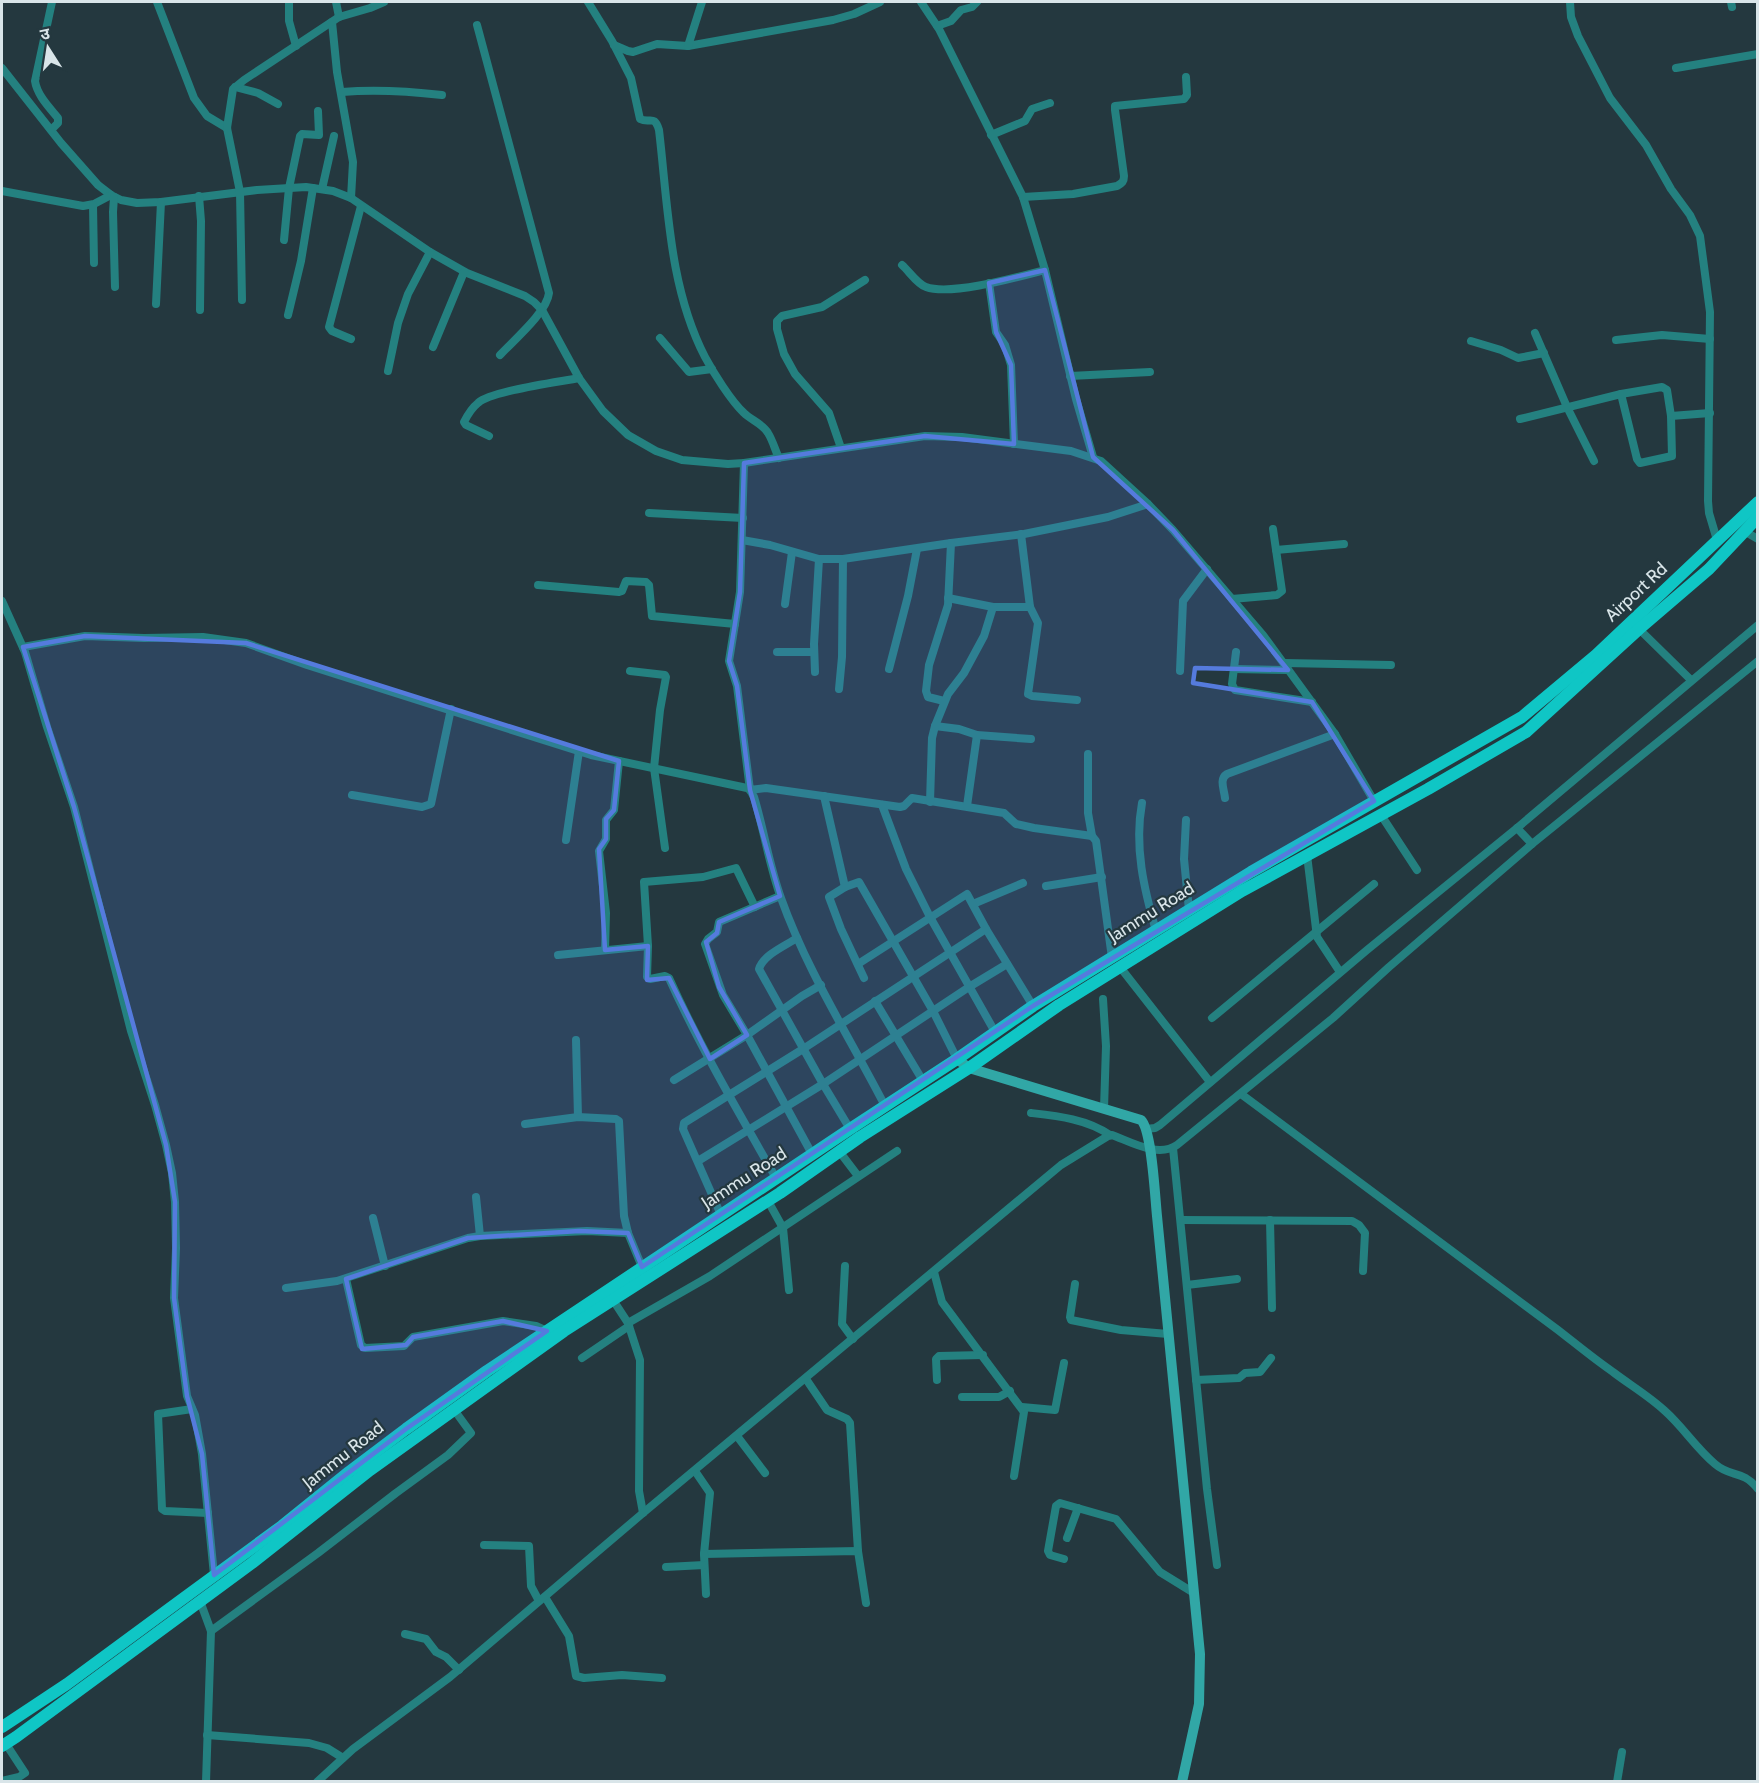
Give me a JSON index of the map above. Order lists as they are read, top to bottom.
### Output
{
  "streets": {
    "main road": ["Airport Rd", "Jammu Road"]
  },
  "crossings": [
    ["Airport Rd", "Jammu Road"]
  ],
  "north": "top"
}
